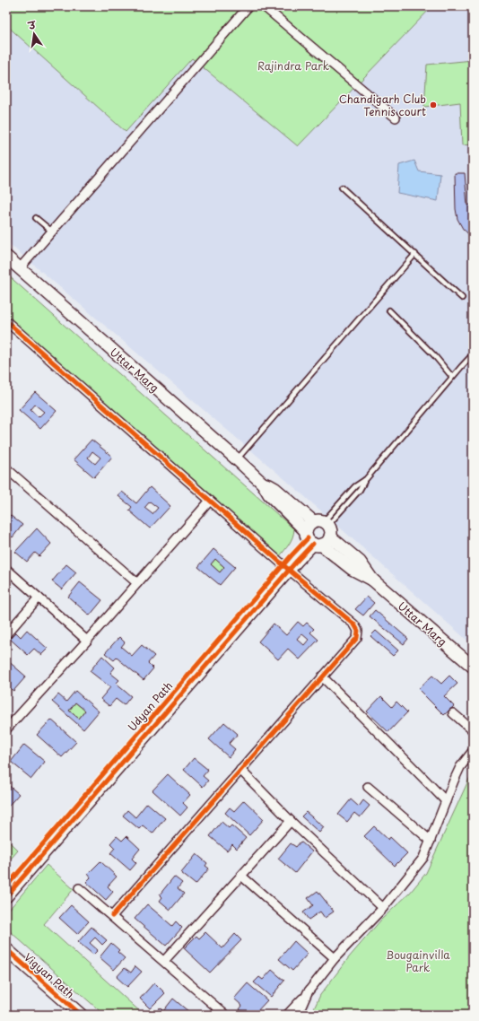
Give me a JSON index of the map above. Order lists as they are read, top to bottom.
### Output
{
  "streets": {
    "main road": ["Uttar Marg", "Udyan Path", "Vigyan Path"]
  },
  "crossings": [
    ["Uttar Marg", "Udyan Path"]
  ],
  "parks": ["Rajindra Park", "Bougainvilla Park"],
  "places": ["Chandigarh Club Tennis court"],
  "north": "top"
}
